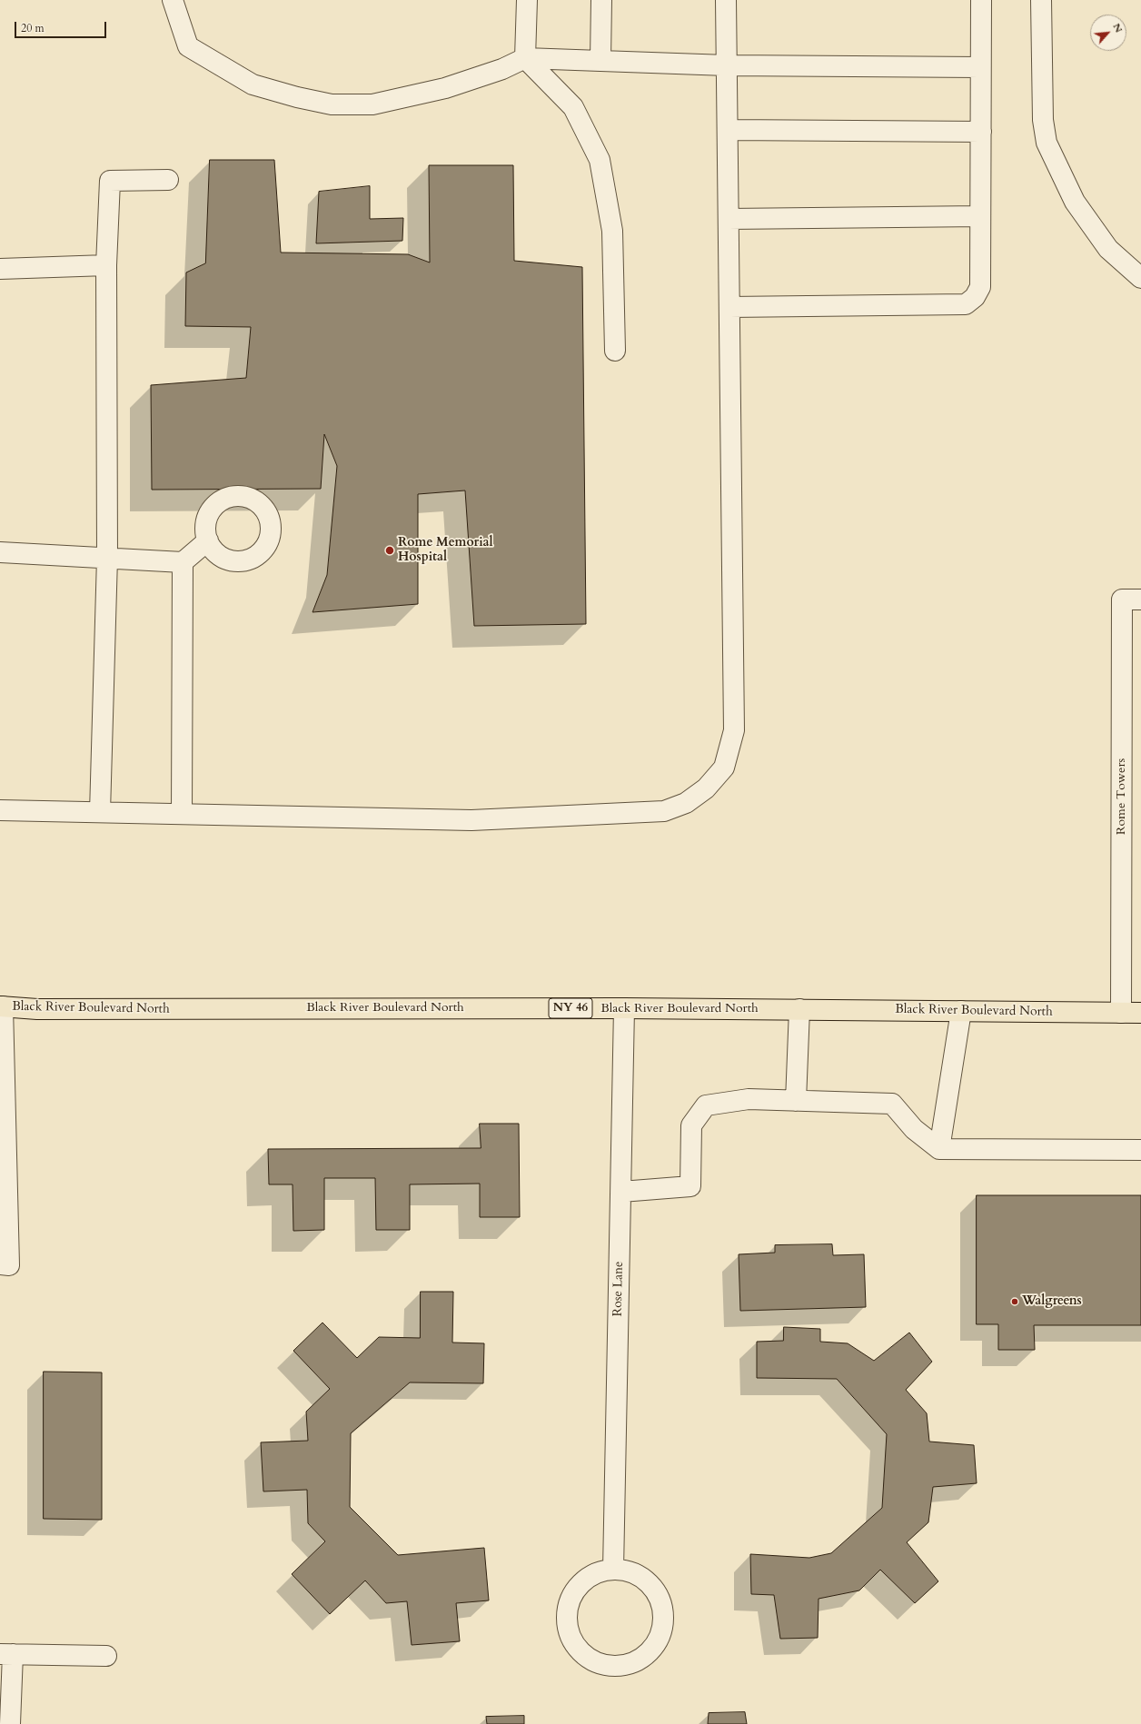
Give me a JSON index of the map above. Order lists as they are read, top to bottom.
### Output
{
  "streets": {
    "main road": ["Black River Boulevard North", "NY 46"],
    "street": ["Rome Towers", "Rose Lane"]
  },
  "crossings": [
    ["Rome Towers", "Black River Boulevard North"],
    ["Black River Boulevard North", "Rose Lane"]
  ],
  "places": ["Rome Memorial Hospital", "Walgreens"],
  "scale_bar": "20 m",
  "north": "top right"
}
